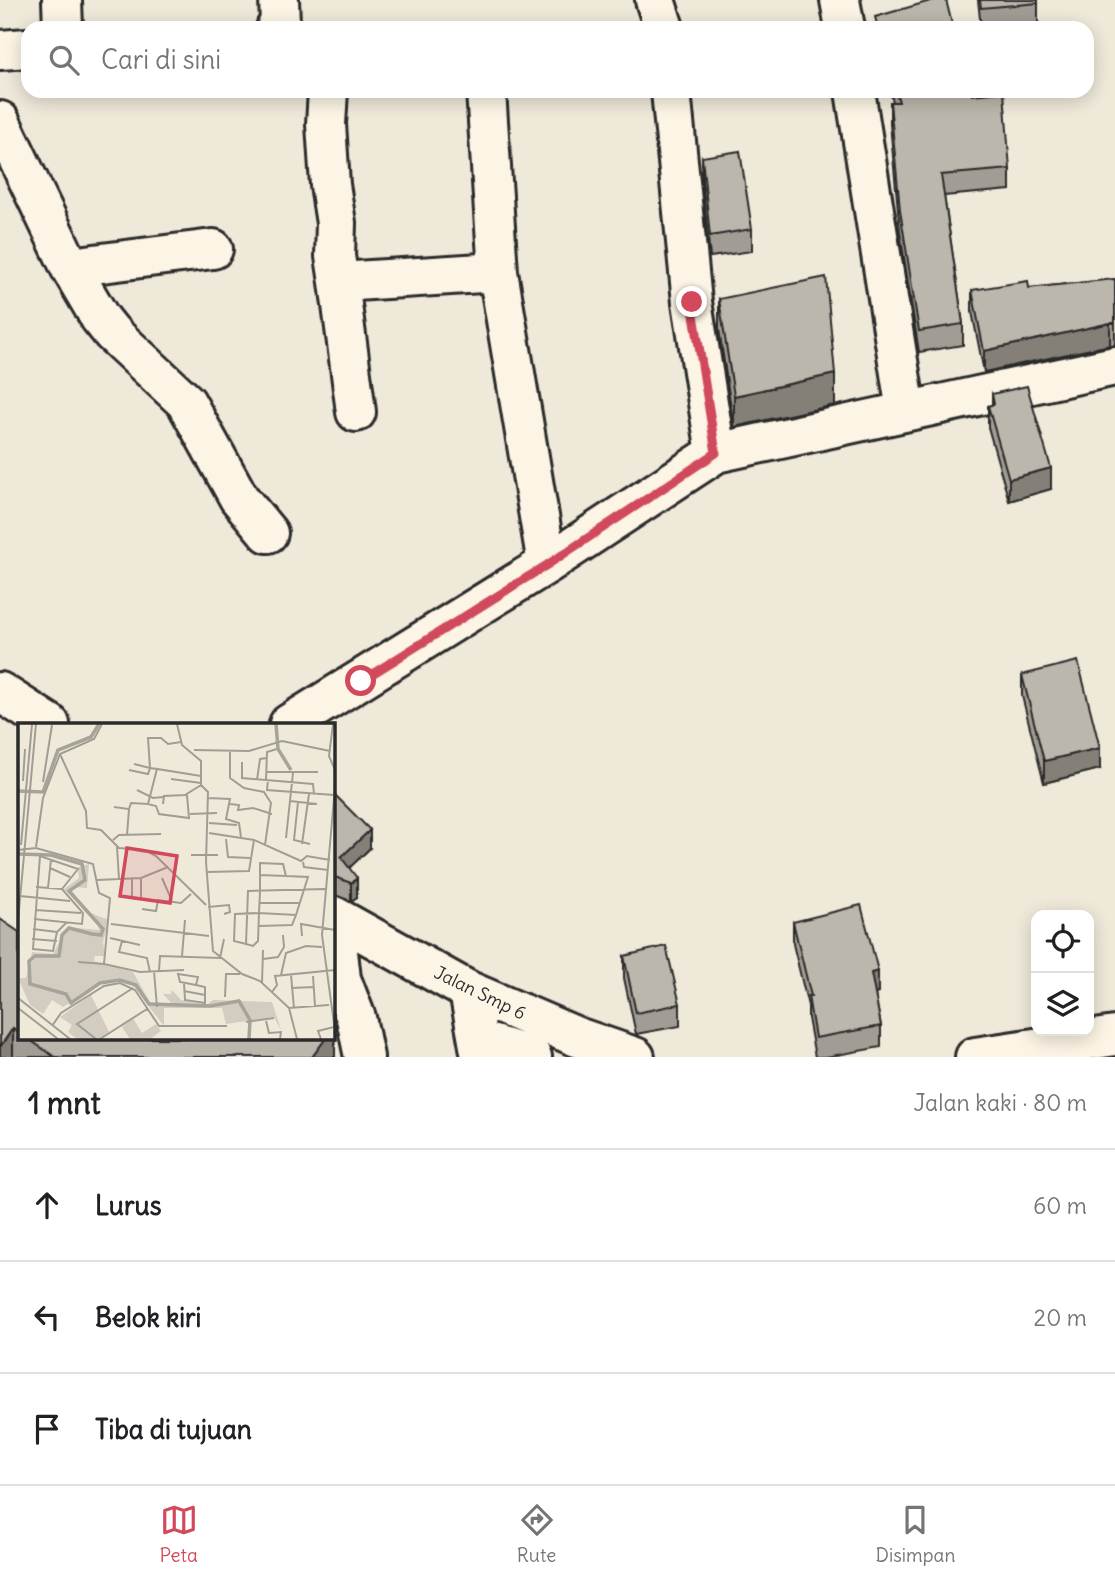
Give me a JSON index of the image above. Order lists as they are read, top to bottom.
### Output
{
  "streets": {
    "street": ["Jalan Smp 6"]
  },
  "page": {
    "search": "Cari di sini",
    "heading": ["1 mnt", "Jalan kaki · 80 m"],
    "list": [
      ["Lurus", "60 m"],
      ["Belok kiri", "20 m"],
      "Tiba di tujuan"
    ],
    "nav": ["Peta", "Rute", "Disimpan"]
  }
}
